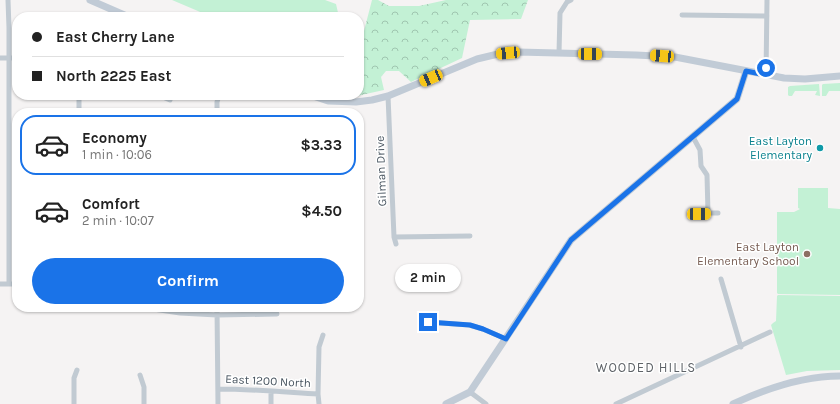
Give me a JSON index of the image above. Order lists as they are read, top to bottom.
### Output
{
  "streets": {
    "street": ["Gilman Drive", "East 1200 North"]
  },
  "districts": ["WOODED HILLS"],
  "places": ["East Layton Elementary", "East Layton Elementary School"],
  "page": {
    "banner": ["East Cherry Lane", "North 2225 East"],
    "list": [
      {
        "name": "Economy",
        "note": "1 min · 10:06",
        "value": "$3.33"
      },
      {
        "name": "Comfort",
        "note": "2 min · 10:07",
        "value": "$4.50"
      }
    ],
    "buttons": "Confirm",
    "bubble": "2 min"
  }
}
